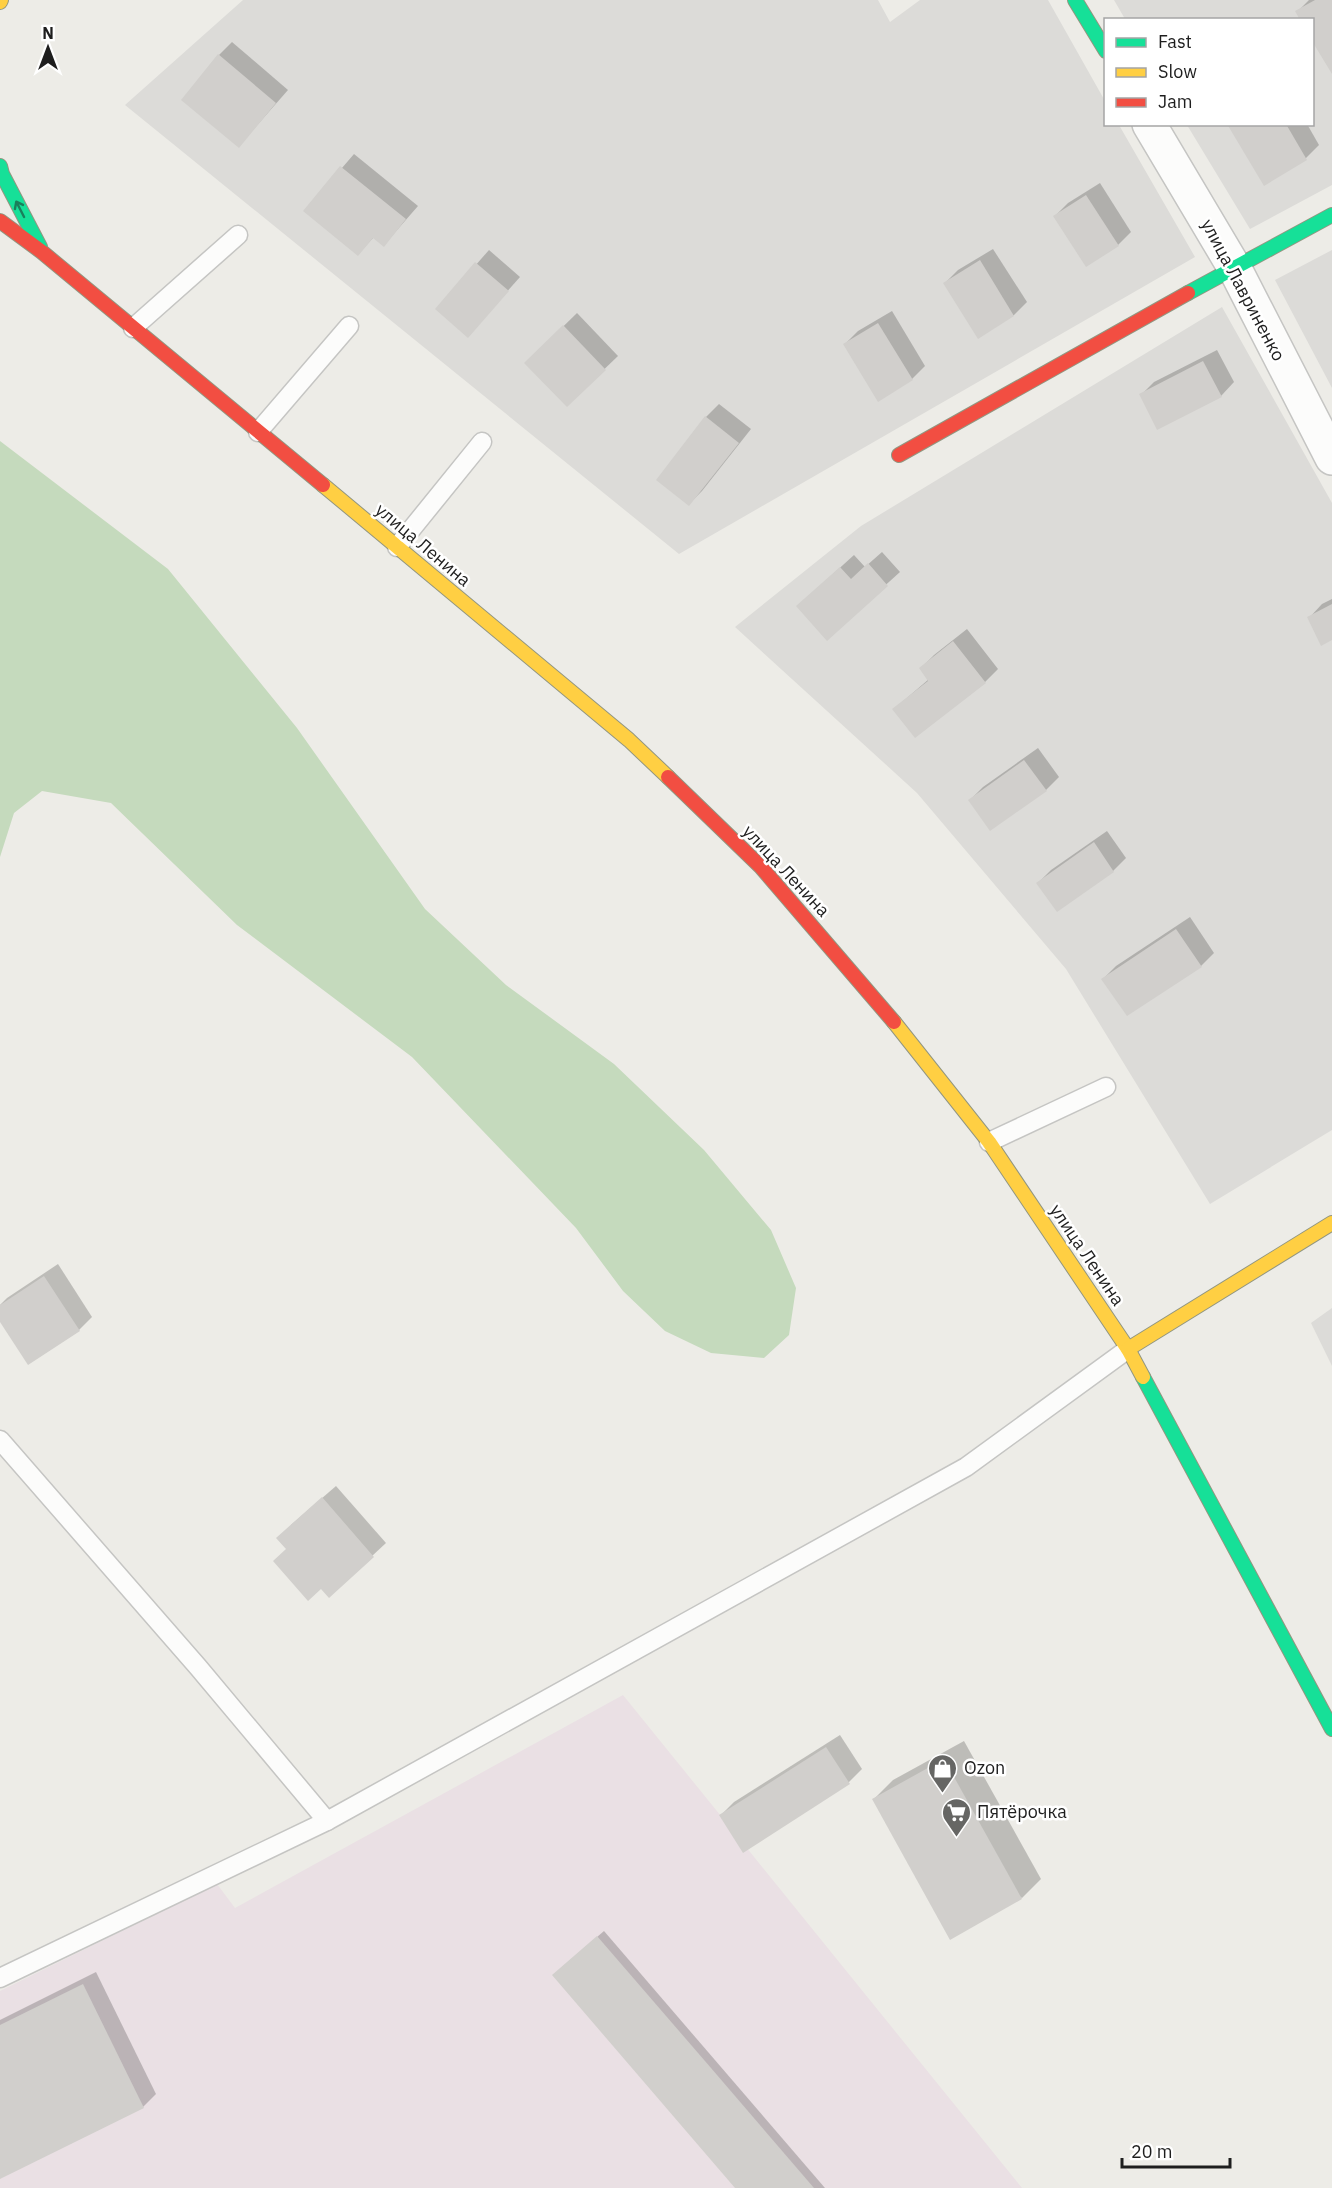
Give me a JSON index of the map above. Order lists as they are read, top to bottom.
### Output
{
  "streets": {
    "main road": ["улица Ленина"],
    "street": ["улица Лавриненко"]
  },
  "places": {
    "shop": ["Ozon"],
    "supermarket": ["Пятёрочка"]
  },
  "legend": ["Fast", "Slow", "Jam"],
  "scale_bar": "20 m",
  "north": "top"
}
